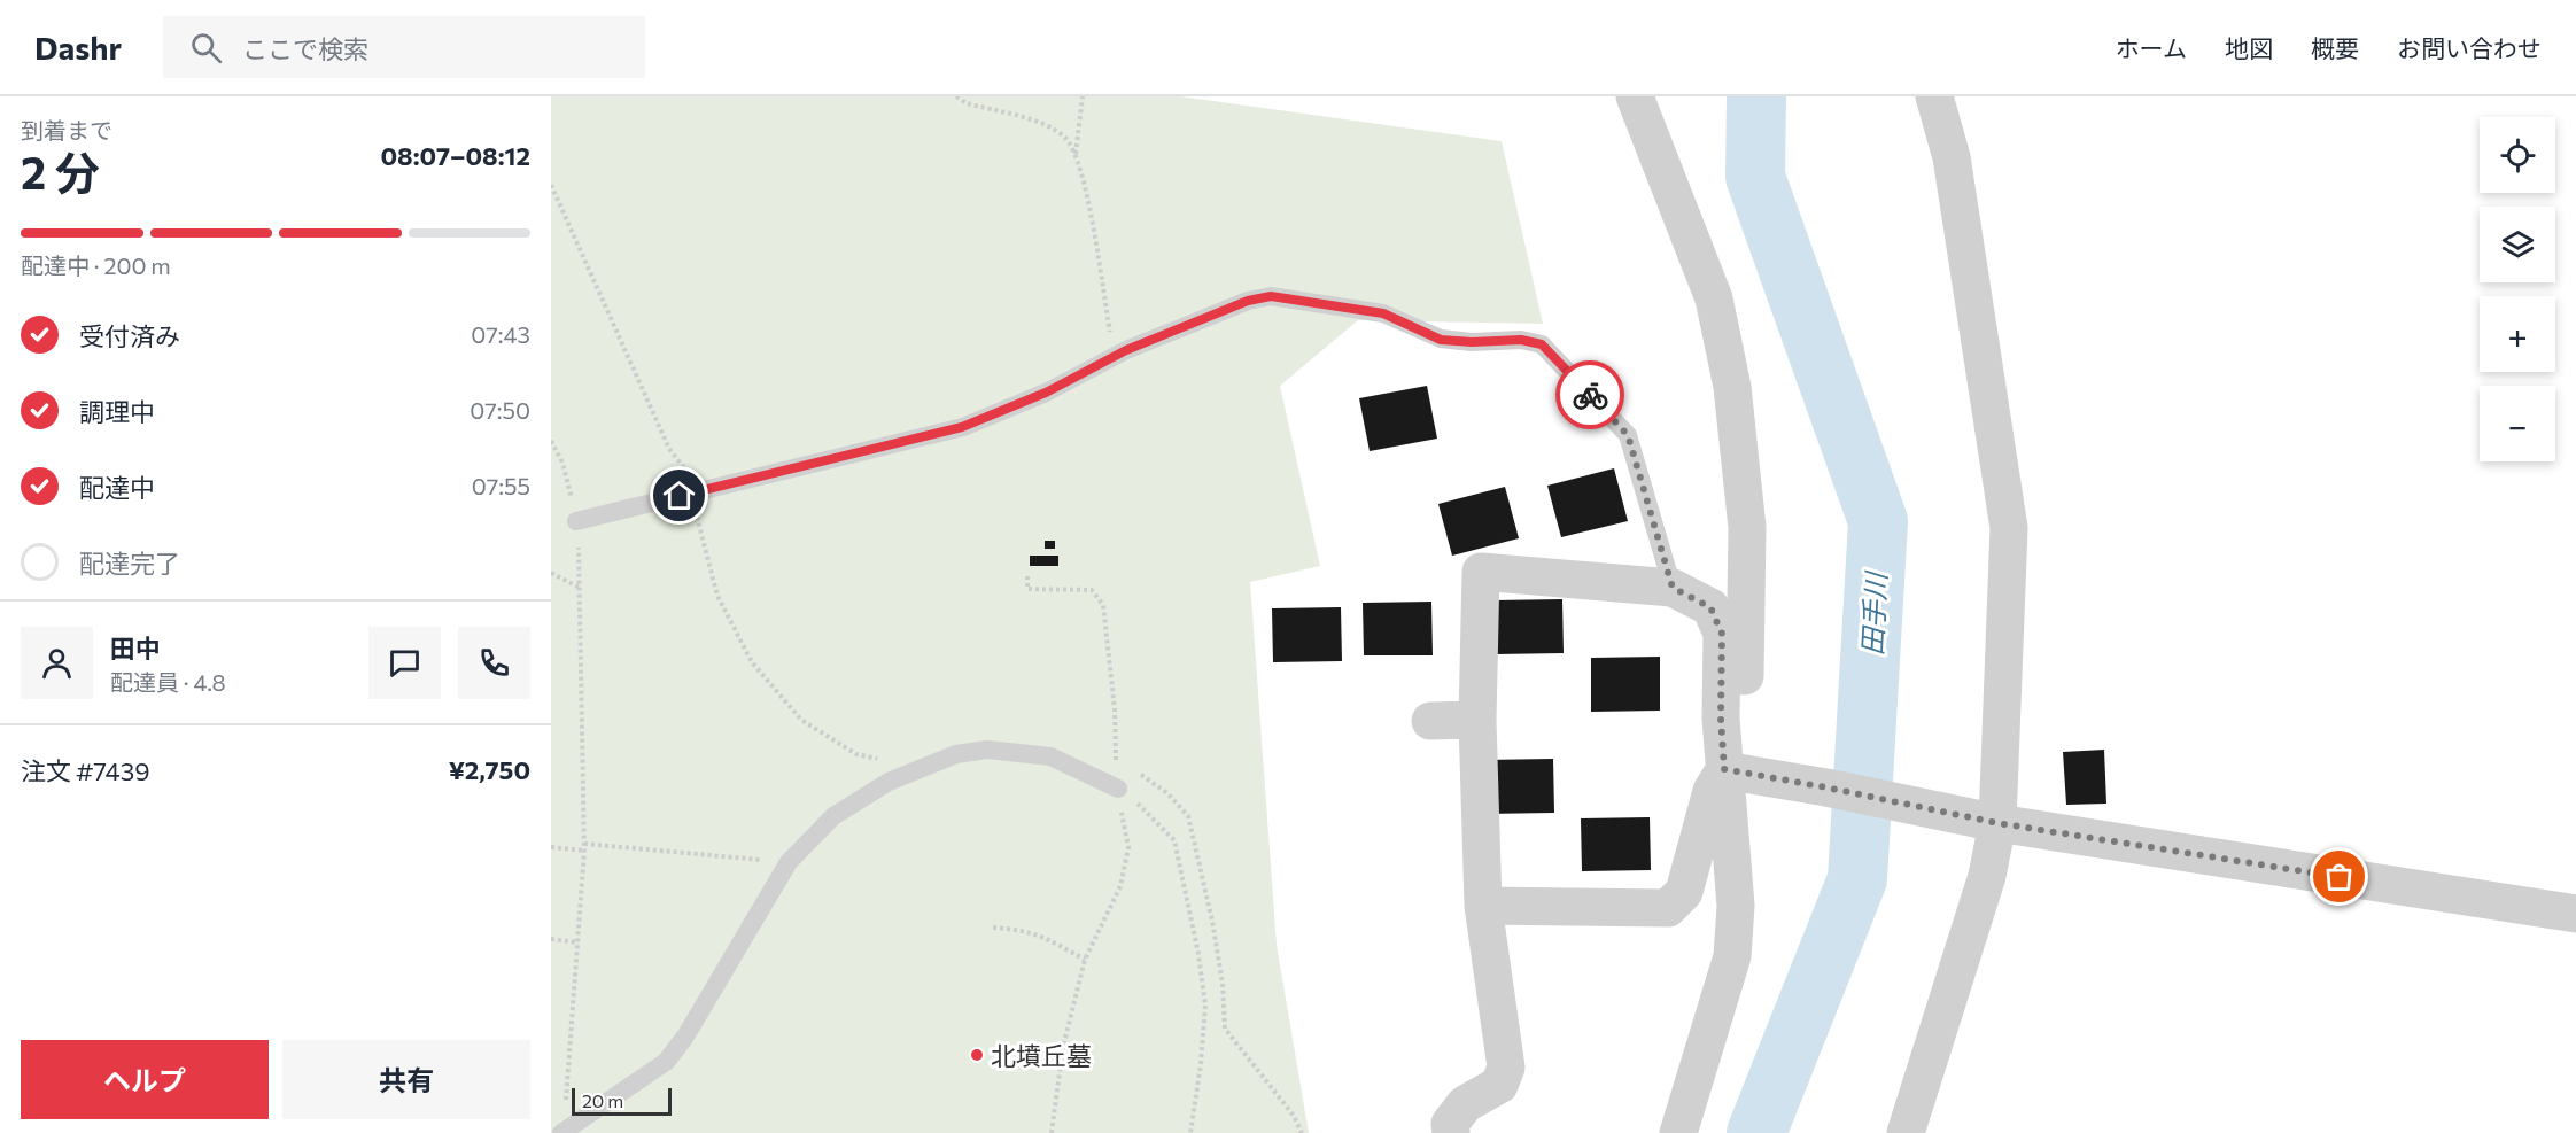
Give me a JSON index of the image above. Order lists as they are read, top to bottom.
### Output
{
  "water": ["田手川"],
  "places": ["北墳丘墓"],
  "scale_bar": "20 m",
  "page": {
    "header": "Dashr",
    "search": "ここで検索",
    "nav": [
      "ホーム",
      "地図",
      "概要",
      "お問い合わせ"
    ],
    "heading": ["2 分", "到着まで", "08:07–08:12"],
    "panel": [
      "田中",
      "配達員 · 4.8",
      "注文 #7439",
      "¥2,750"
    ],
    "map_buttons": ["+", "−"],
    "bar": "配達中 · 200 m",
    "list": [
      ["受付済み", "07:43"],
      ["調理中", "07:50"],
      ["配達中", "07:55"],
      "配達完了"
    ],
    "buttons": ["ヘルプ", "共有"],
    "scale": "20 m"
  }
}
